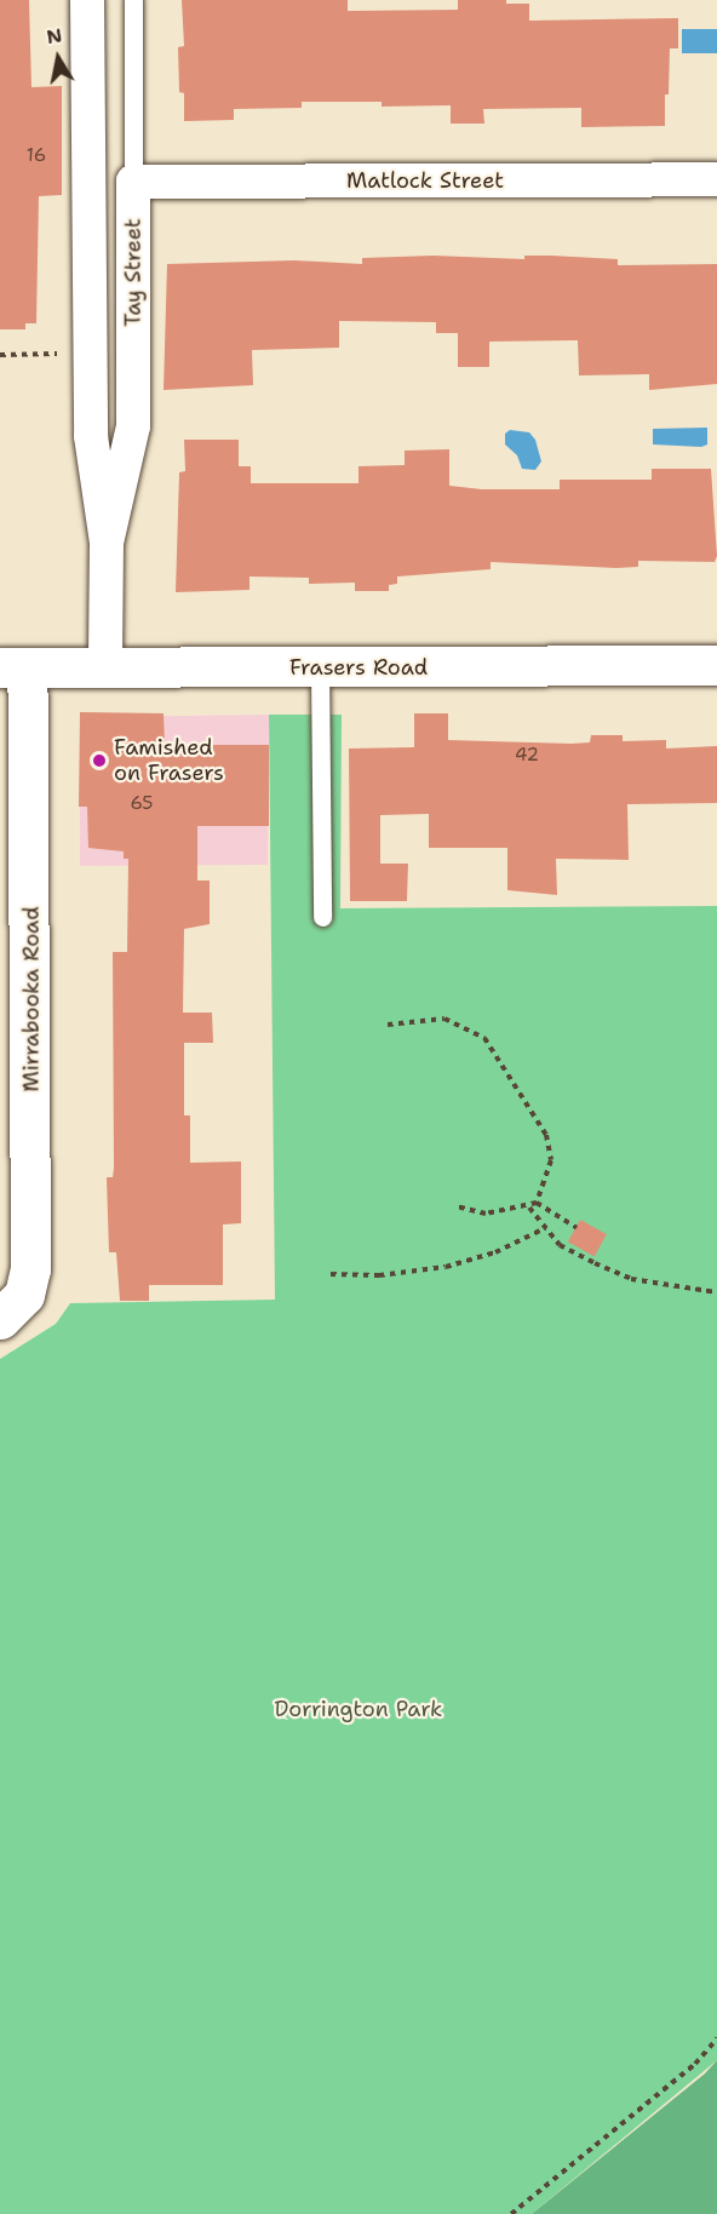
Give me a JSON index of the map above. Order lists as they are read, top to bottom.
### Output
{
  "streets": {
    "street": [
      "Matlock Street",
      "Tay Street",
      "Frasers Road",
      "Mirrabooka Road"
    ]
  },
  "crossings": [
    ["Matlock Street", "Tay Street"],
    ["Tay Street", "Frasers Road"],
    ["Frasers Road", "Mirrabooka Road"]
  ],
  "parks": ["Dorrington Park"],
  "places": ["Famished on Frasers"],
  "house_numbers": ["16", "42", "65"],
  "north": "top"
}
